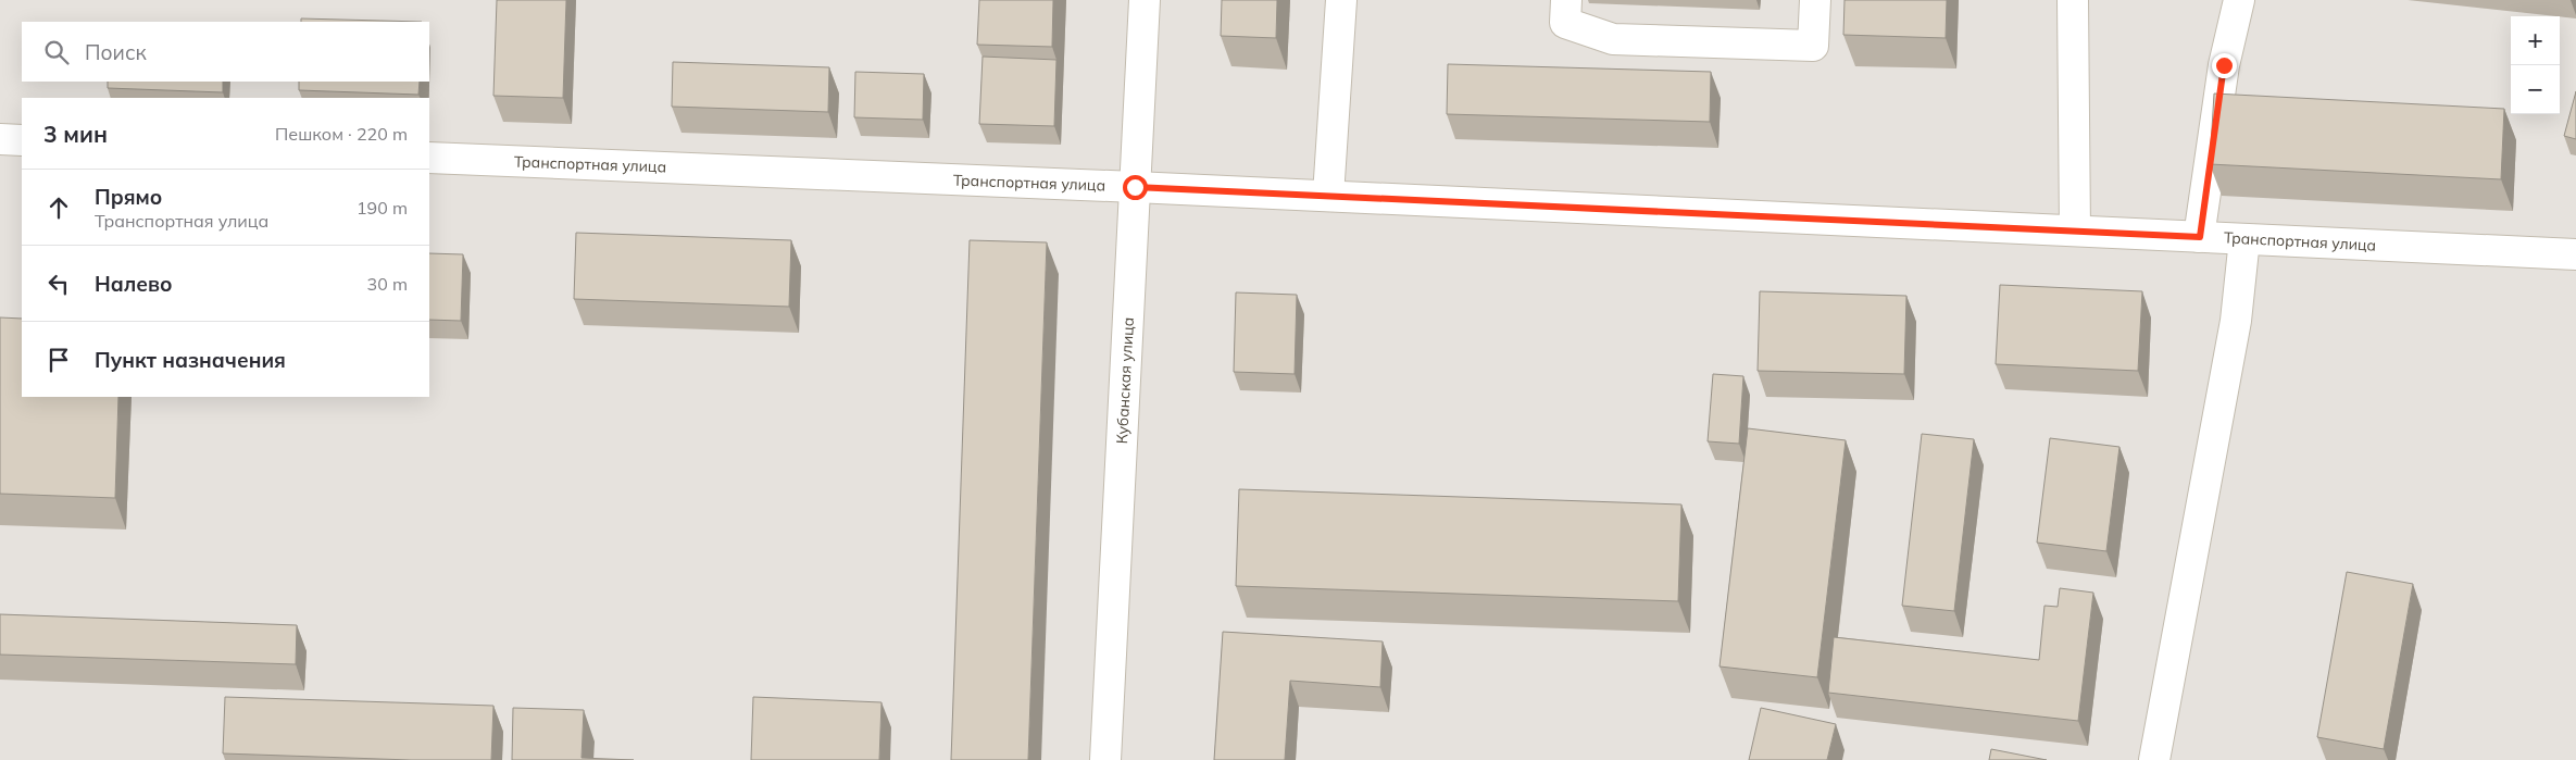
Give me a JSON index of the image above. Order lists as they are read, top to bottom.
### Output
{
  "streets": {
    "street": ["Транспортная улица", "Кубанская улица"]
  },
  "crossings": [
    ["Транспортная улица", "Кубанская улица"]
  ],
  "page": {
    "map_buttons": ["+", "−"],
    "search": "Поиск",
    "heading": ["3 мин", "Пешком · 220 m"],
    "list": [
      ["Прямо", "Транспортная улица", "190 m"],
      ["Налево", "30 m"],
      "Пункт назначения"
    ]
  }
}
